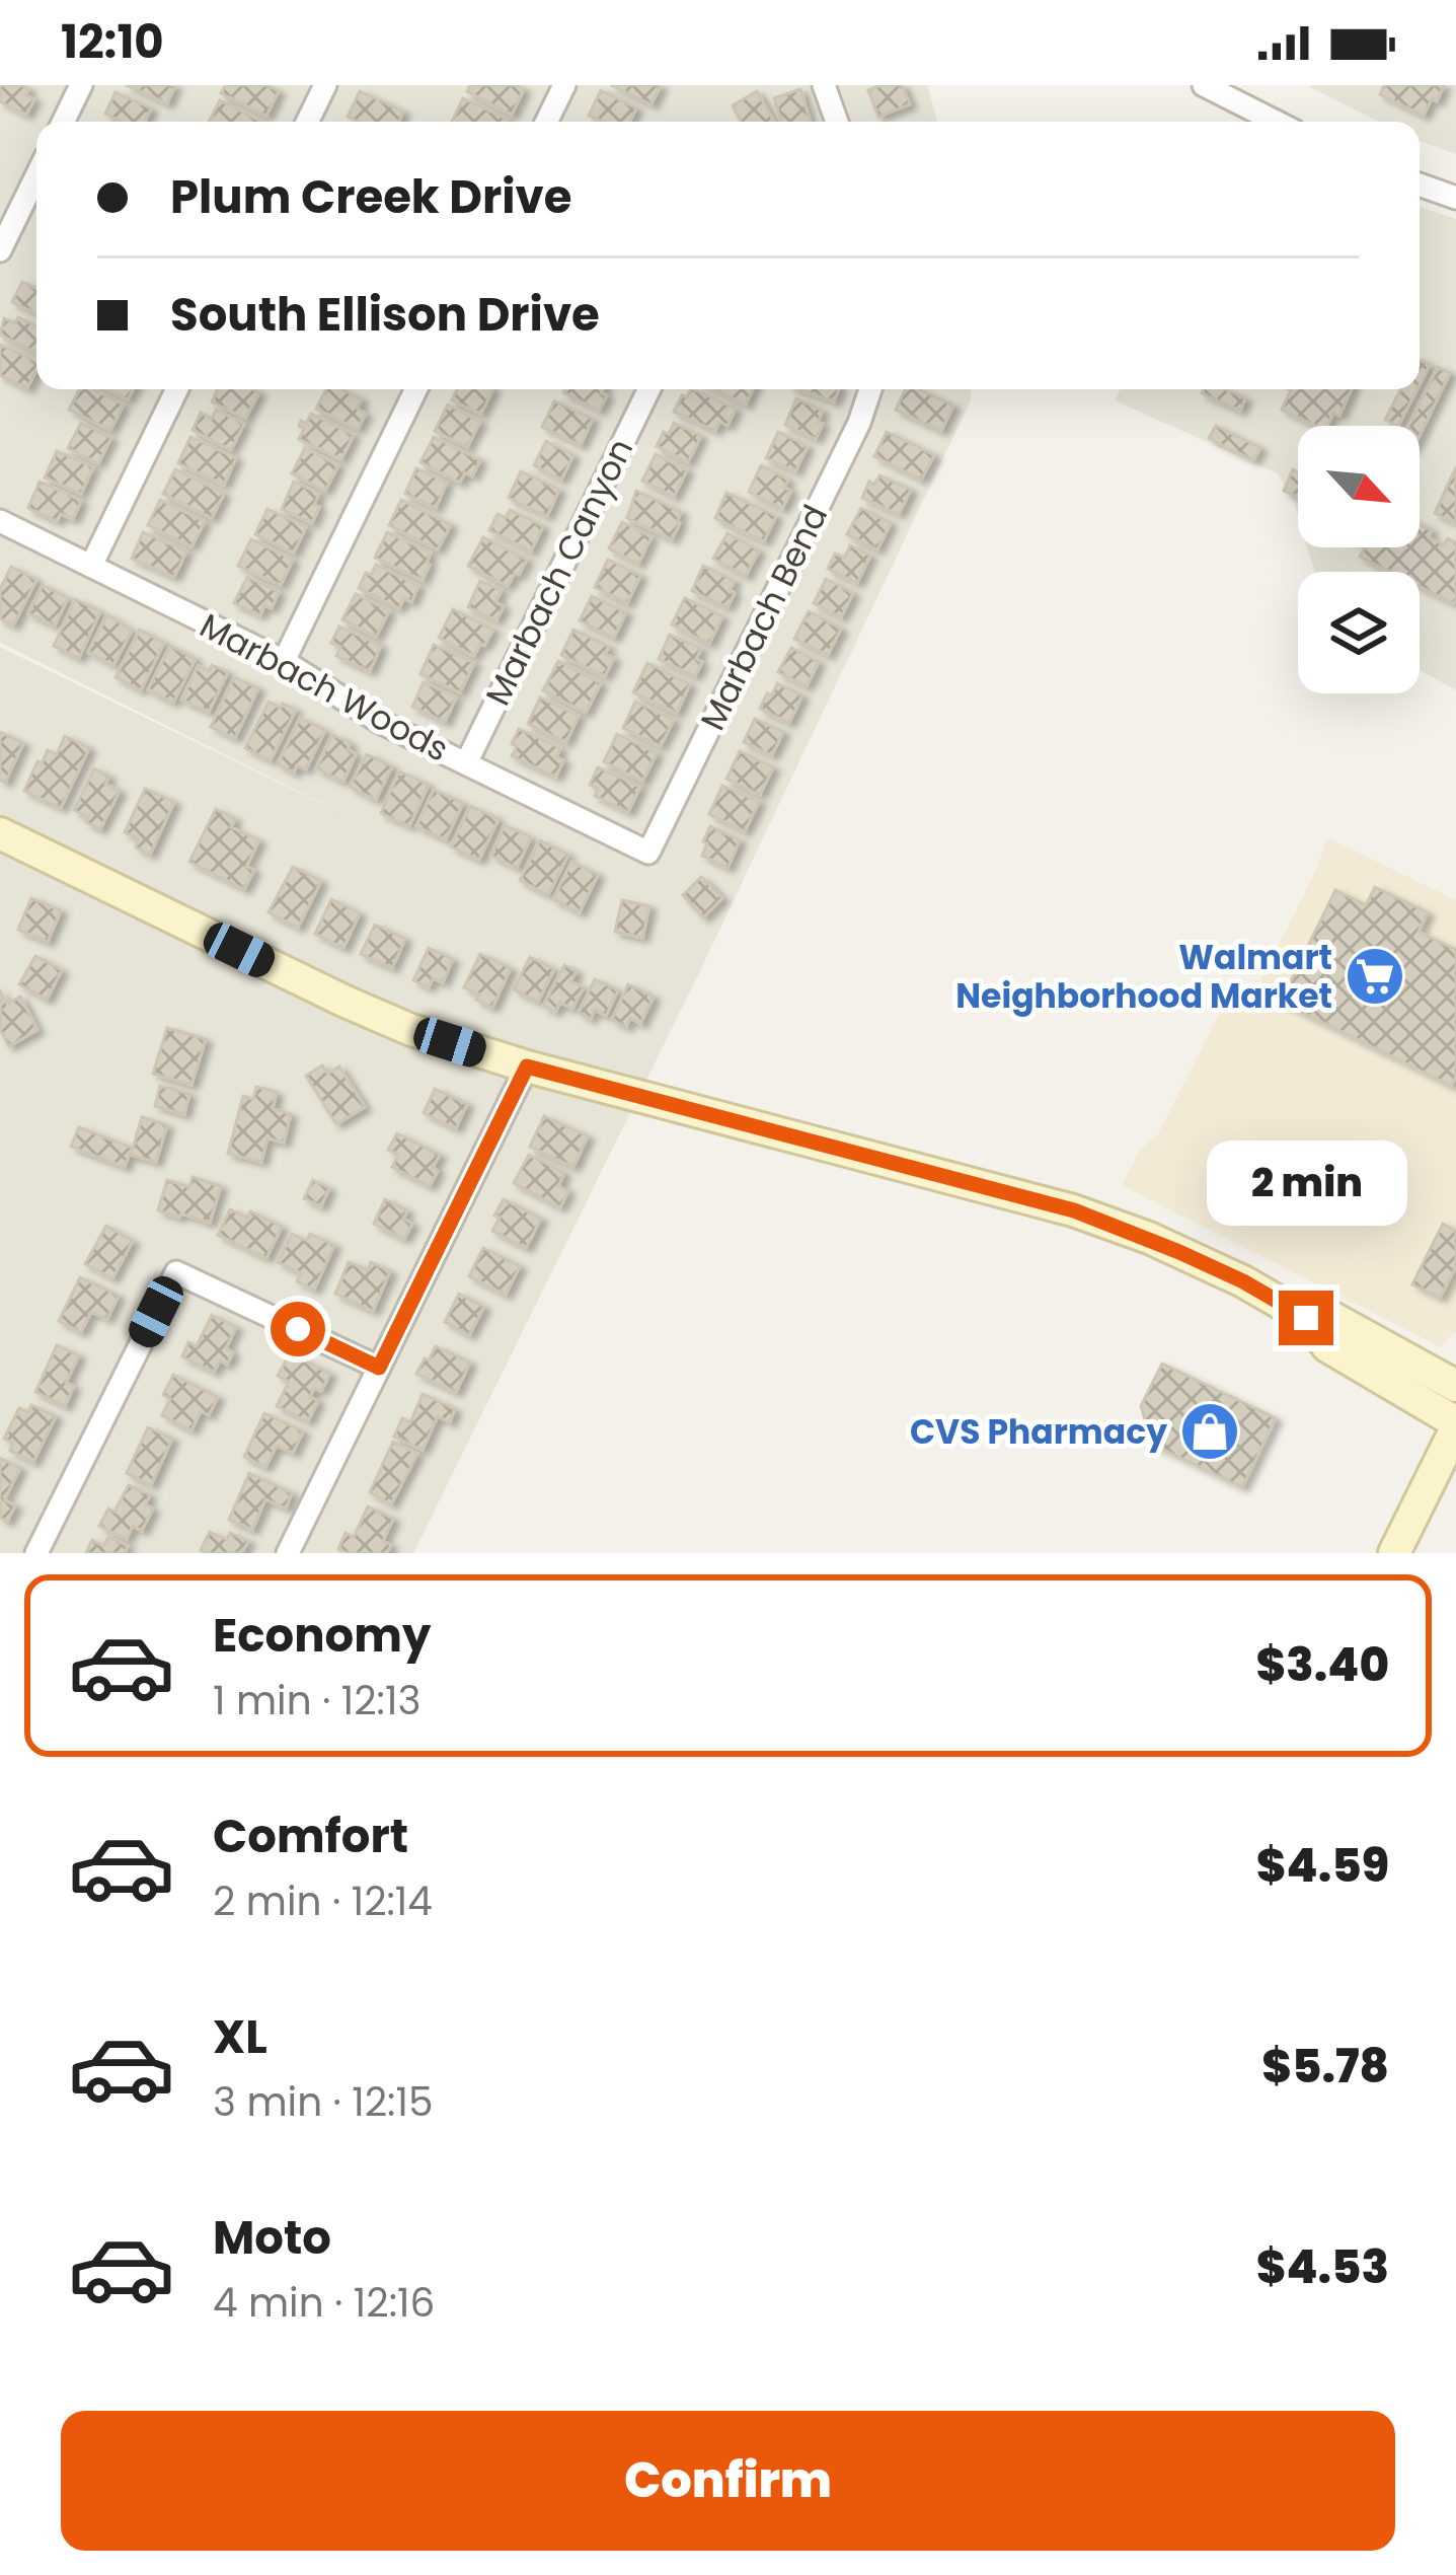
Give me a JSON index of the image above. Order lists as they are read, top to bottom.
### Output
{
  "streets": {
    "street": ["Marbach Canyon", "Marbach Bend", "Marbach Woods"]
  },
  "crossings": [
    ["Marbach Canyon", "Marbach Woods"],
    ["Marbach Bend", "Marbach Woods"]
  ],
  "places": {
    "supermarket": ["Walmart Neighborhood Market"],
    "shop": ["CVS Pharmacy"]
  },
  "north": "bottom right",
  "page": {
    "status": "12:10",
    "banner": ["Plum Creek Drive", "South Ellison Drive"],
    "bubble": "2 min",
    "list": [
      {
        "name": "Economy",
        "note": "1 min · 12:13",
        "value": "$3.40"
      },
      {
        "name": "Comfort",
        "note": "2 min · 12:14",
        "value": "$4.59"
      },
      {
        "name": "XL",
        "note": "3 min · 12:15",
        "value": "$5.78"
      },
      {
        "name": "Moto",
        "note": "4 min · 12:16",
        "value": "$4.53"
      }
    ],
    "buttons": "Confirm"
  }
}
